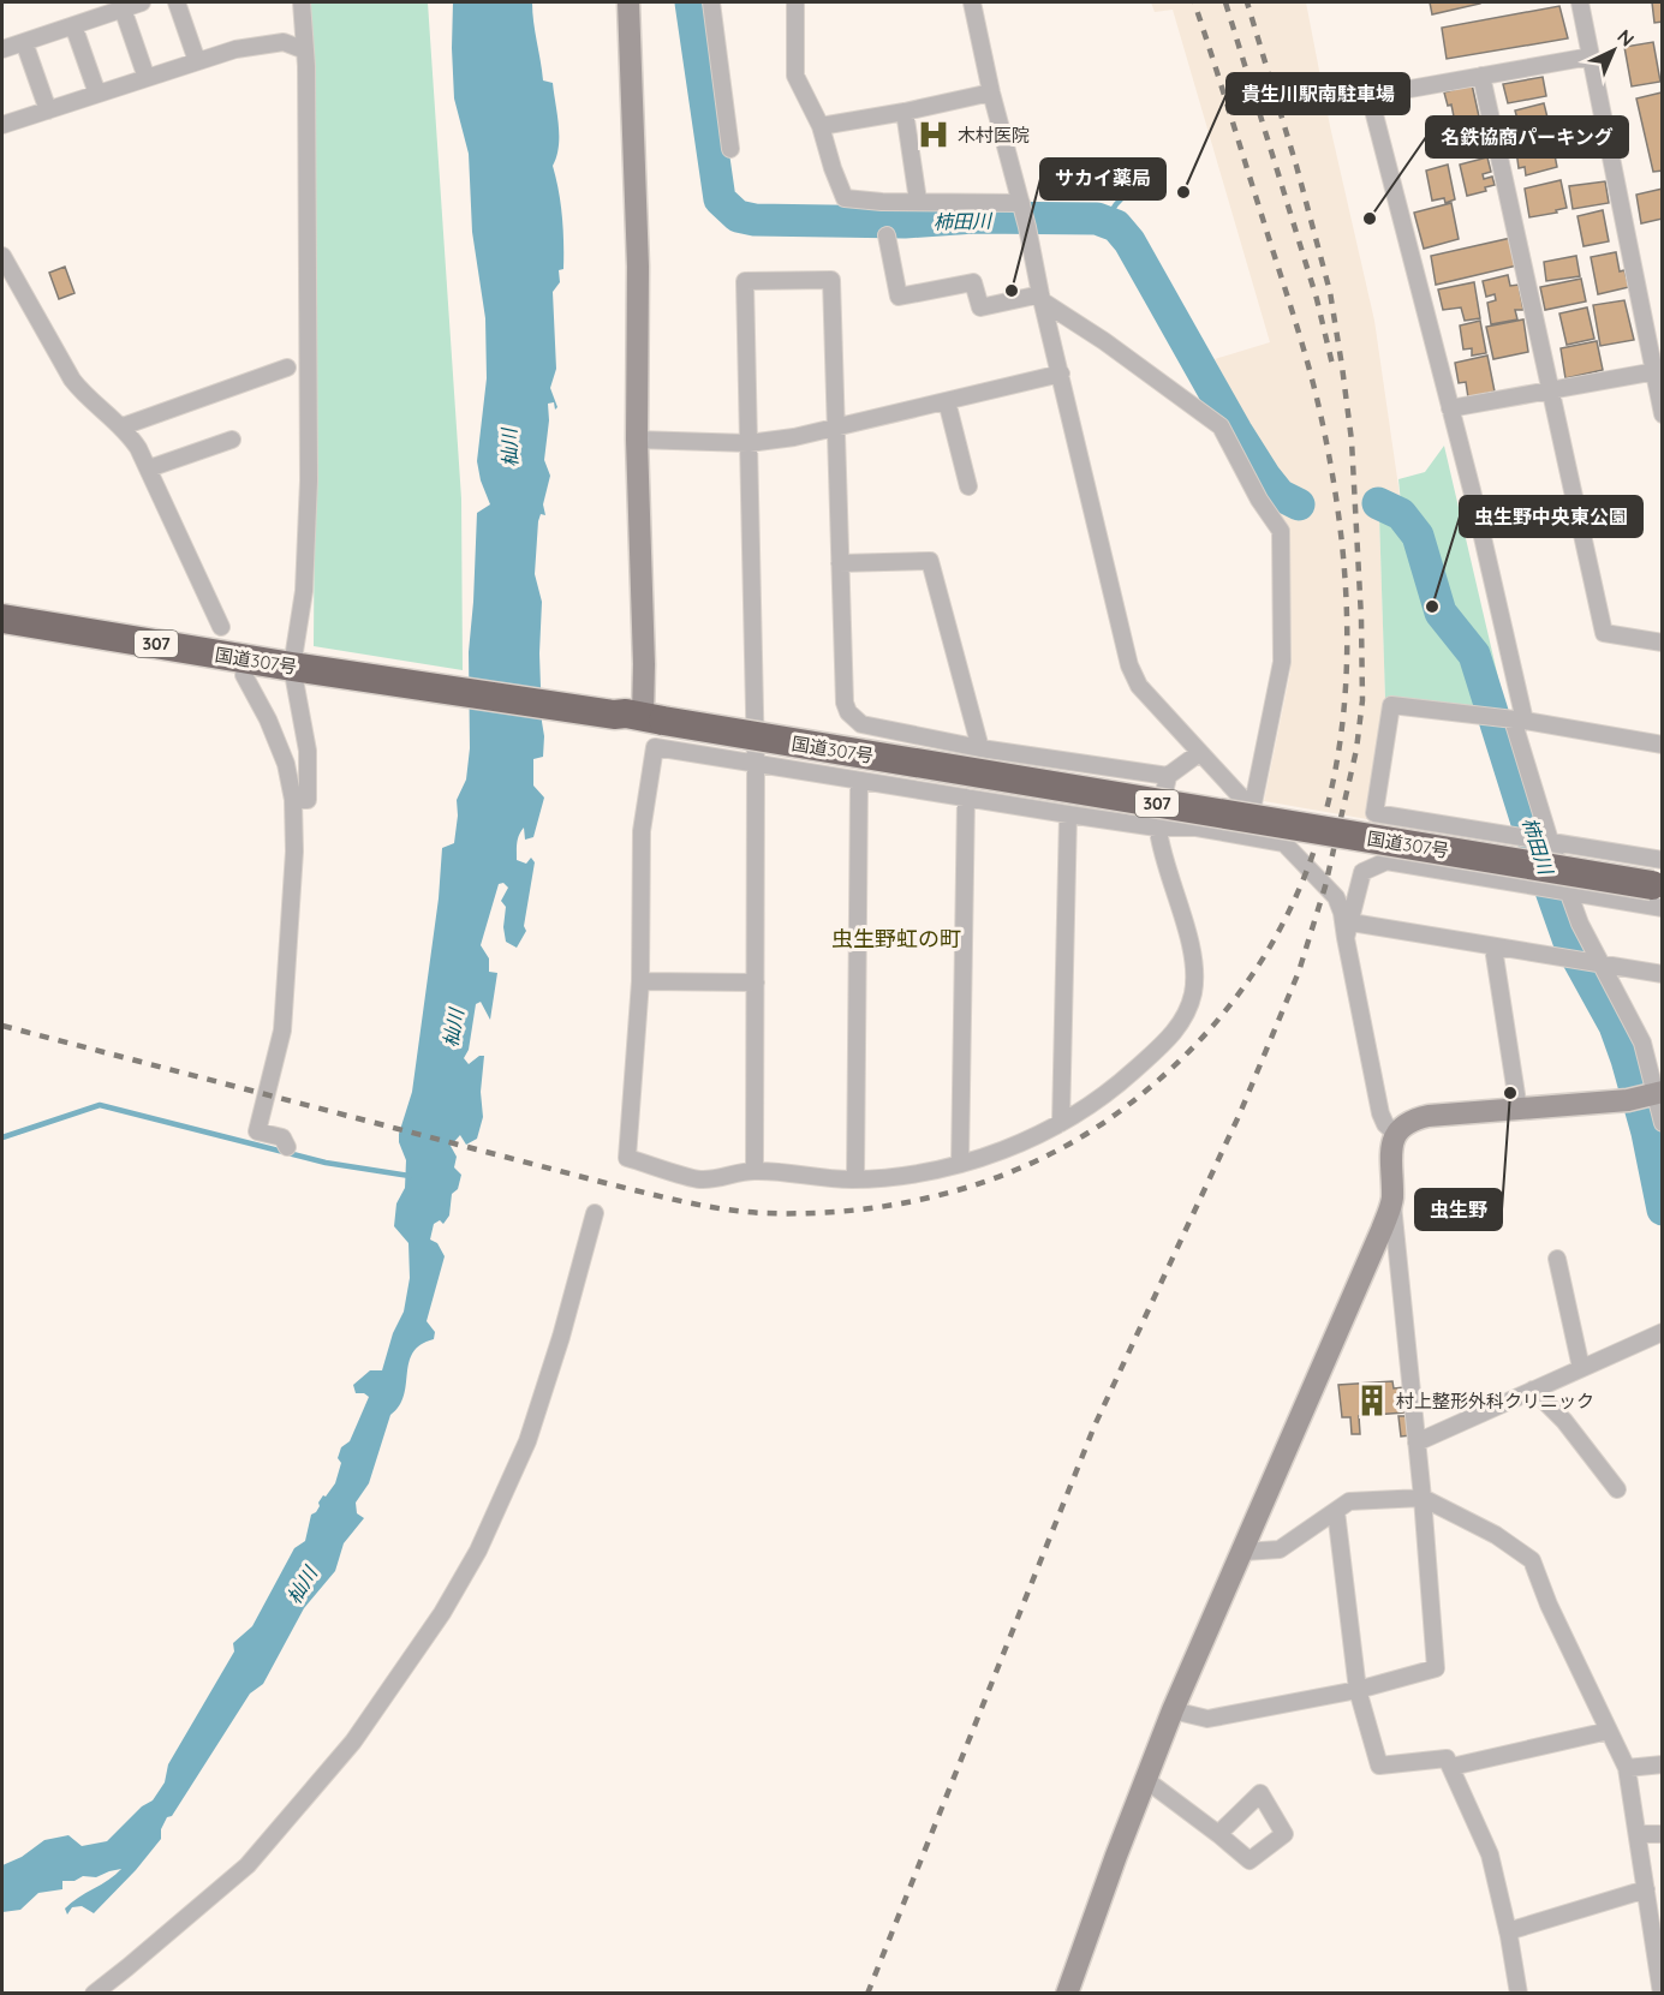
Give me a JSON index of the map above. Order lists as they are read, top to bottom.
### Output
{
  "streets": {
    "highway": ["307", "国道307号"]
  },
  "districts": ["虫生野虹の町"],
  "water": ["柿田川", "杣川"],
  "places": {
    "hospital": ["木村医院"],
    "other": [
      "貴生川駅南駐車場",
      "名鉄協商パーキング",
      "サカイ薬局",
      "虫生野中央東公園",
      "虫生野"
    ],
    "building": ["村上整形外科クリニック"]
  },
  "north": "top right"
}
